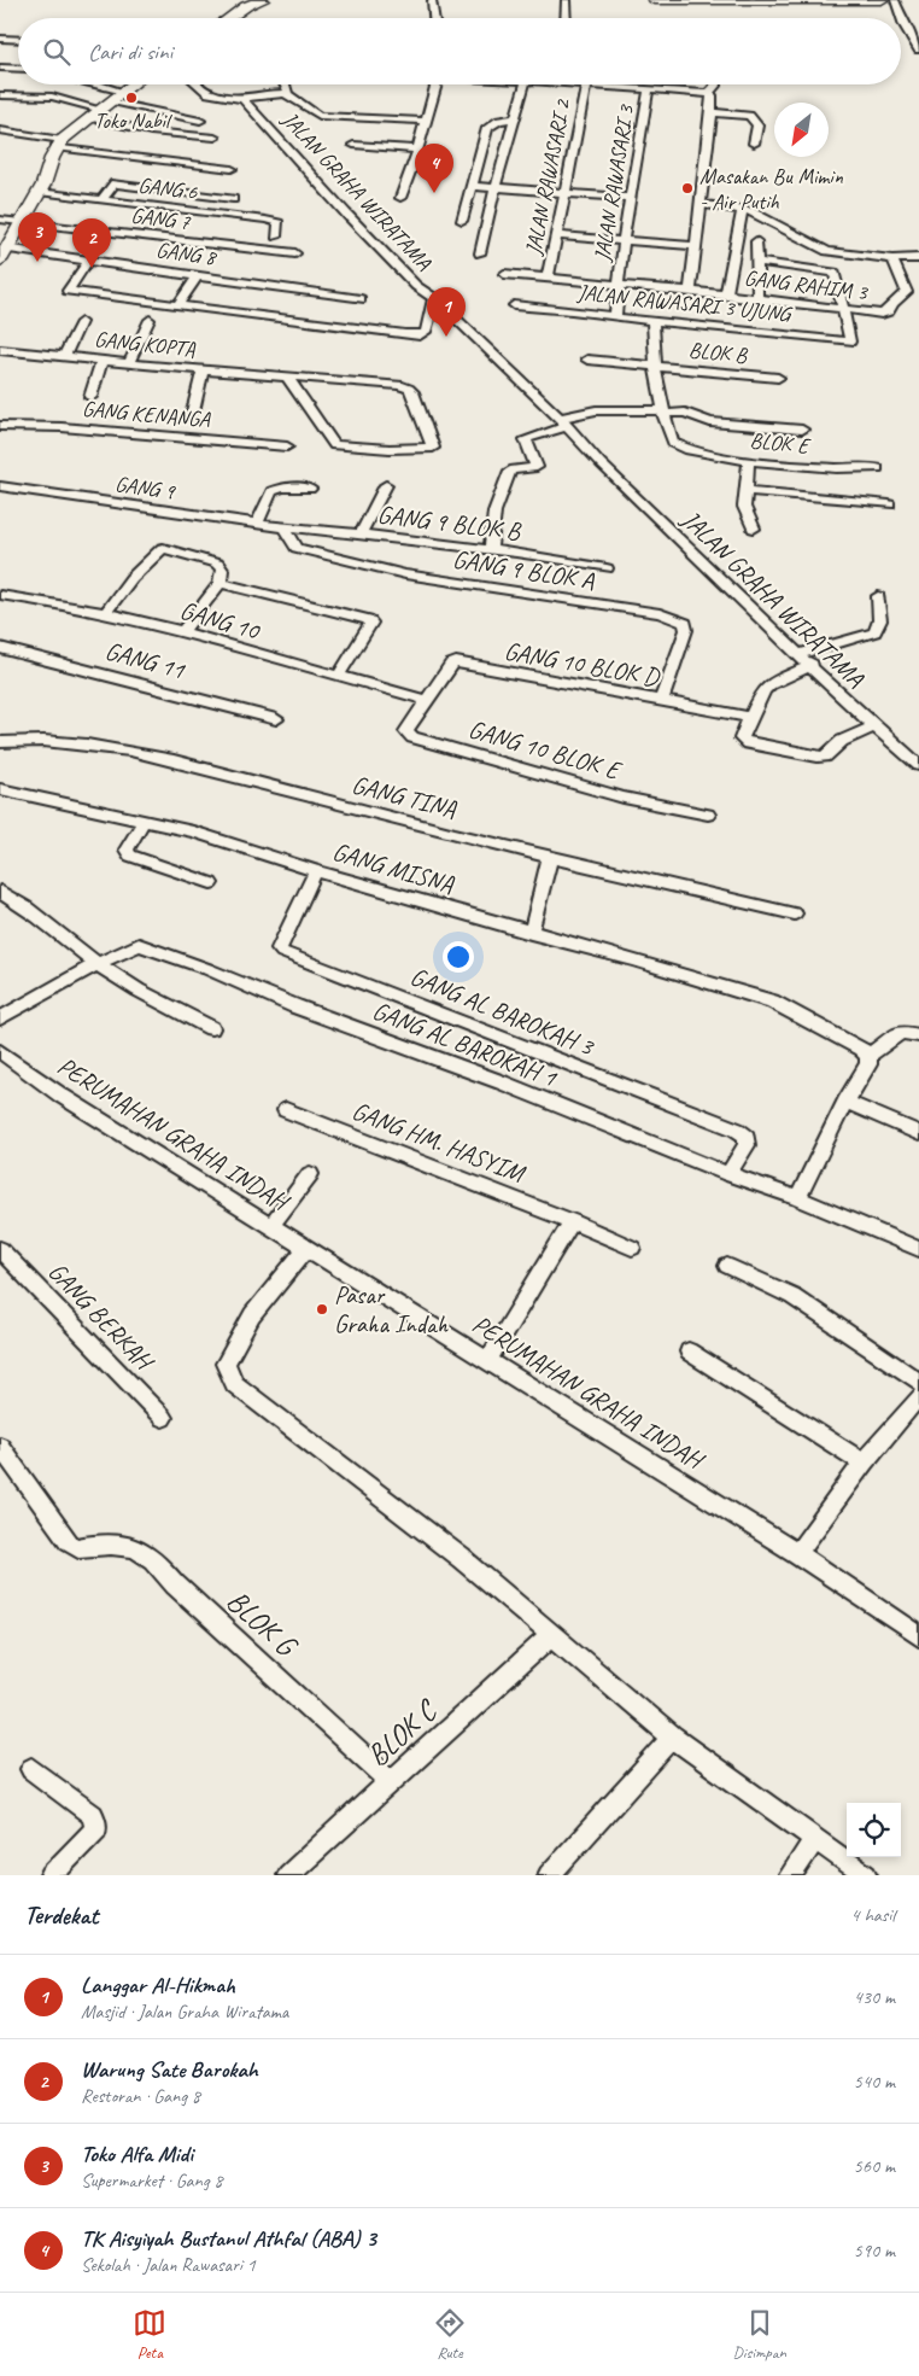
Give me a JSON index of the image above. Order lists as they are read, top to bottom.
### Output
{
  "streets": {
    "street": [
      "JALAN RAWASARI 2",
      "JALAN RAWASARI 3",
      "GANG 6",
      "JALAN GRAHA WIRATAMA",
      "GANG 7",
      "GANG 8",
      "GANG RAHIM 3",
      "JALAN RAWASARI 3 UJUNG",
      "GANG KOPTA",
      "BLOK B",
      "GANG KENANGA",
      "BLOK E",
      "GANG 9",
      "GANG 9 BLOK B",
      "GANG 9 BLOK A",
      "GANG 10",
      "GANG 11",
      "GANG 10 BLOK D",
      "GANG 10 BLOK E",
      "GANG TINA",
      "GANG MISNA",
      "GANG AL BAROKAH 3",
      "GANG AL BAROKAH 1",
      "PERUMAHAN GRAHA INDAH",
      "GANG HM. HASYIM",
      "GANG BERKAH",
      "BLOK G",
      "BLOK C"
    ]
  },
  "crossings": [
    ["JALAN RAWASARI 2", "GANG RAHIM 3"],
    ["JALAN RAWASARI 3", "GANG RAHIM 3"],
    ["JALAN RAWASARI 3", "JALAN RAWASARI 3 UJUNG"],
    ["GANG RAHIM 3", "JALAN RAWASARI 3 UJUNG"],
    ["GANG 9", "GANG 9 BLOK B"],
    ["GANG 9", "GANG 9 BLOK A"],
    ["GANG 9 BLOK B", "GANG 9 BLOK A"],
    ["GANG 9 BLOK A", "GANG 10 BLOK D"],
    ["GANG 10", "GANG 10 BLOK D"],
    ["GANG 10", "GANG 10 BLOK E"],
    ["GANG 10 BLOK D", "GANG 10 BLOK E"],
    ["GANG MISNA", "GANG AL BAROKAH 3"],
    ["GANG AL BAROKAH 3", "GANG AL BAROKAH 1"],
    ["BLOK G", "BLOK C"]
  ],
  "places": ["Toko Nabil", "Masakan Bu Mimin - Air Putih", "Pasar Graha Indah"],
  "north": "bottom left",
  "page": {
    "search": "Cari di sini",
    "pins": [
      "4",
      "3",
      "2",
      "1"
    ],
    "heading": ["Terdekat", "4 hasil"],
    "list": [
      {
        "mark": "1",
        "name": "Langgar Al-Hikmah",
        "note": "Masjid · Jalan Graha Wiratama",
        "value": "430 m"
      },
      {
        "mark": "2",
        "name": "Warung Sate Barokah",
        "note": "Restoran · Gang 8",
        "value": "540 m"
      },
      {
        "mark": "3",
        "name": "Toko Alfa Midi",
        "note": "Supermarket · Gang 8",
        "value": "560 m"
      },
      {
        "mark": "4",
        "name": "TK Aisyiyah Bustanul Athfal (ABA) 3",
        "note": "Sekolah · Jalan Rawasari 1",
        "value": "590 m"
      }
    ],
    "nav": ["Peta", "Rute", "Disimpan"]
  }
}
